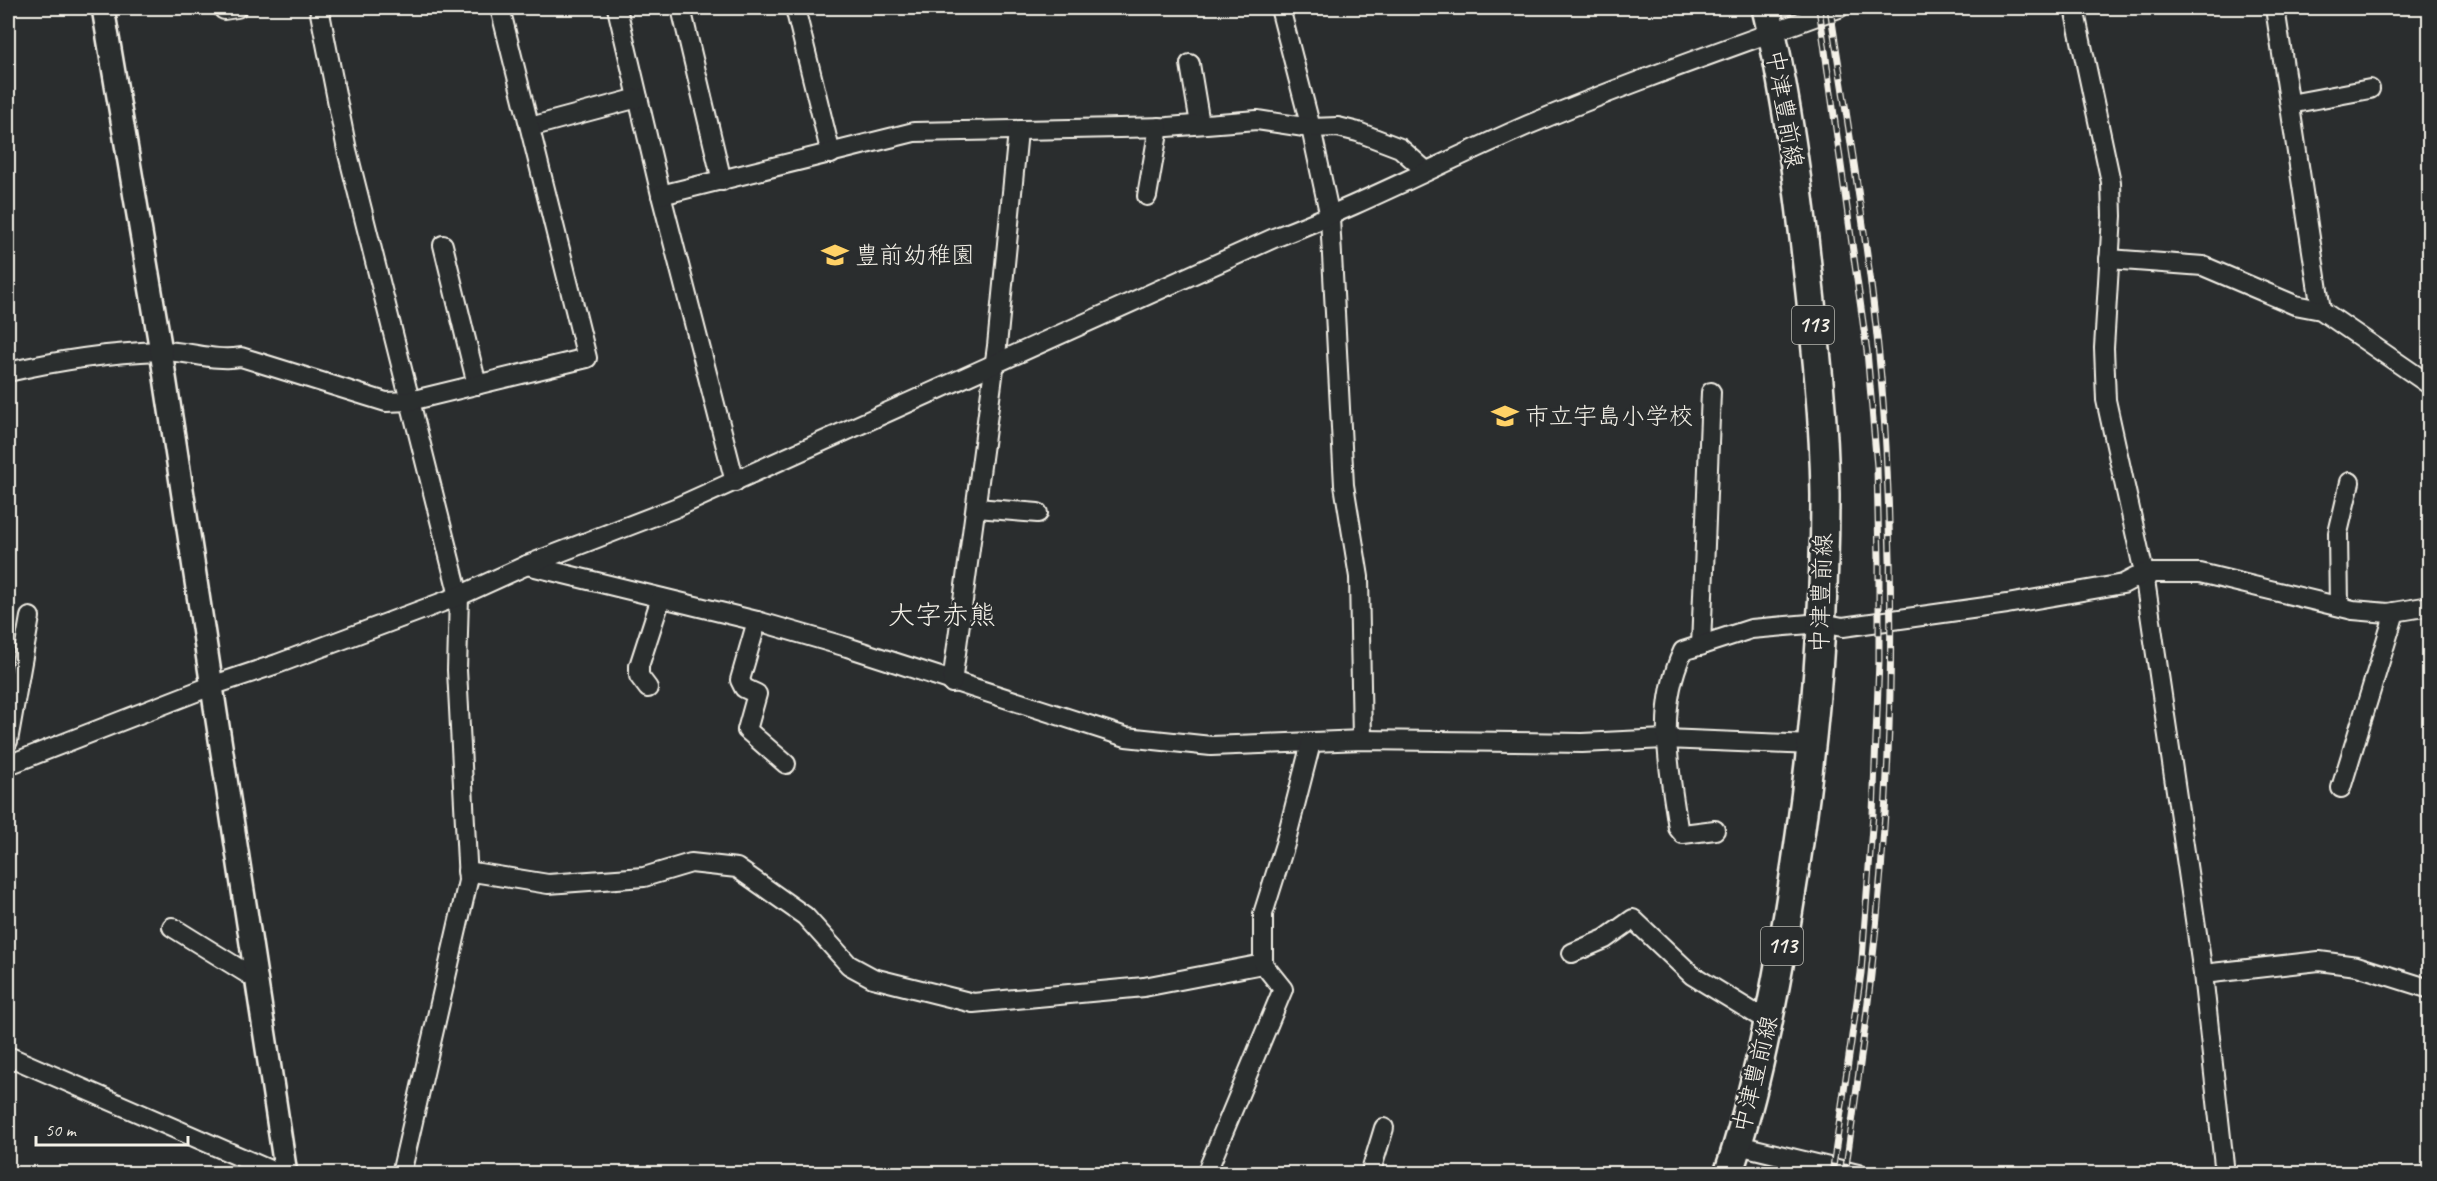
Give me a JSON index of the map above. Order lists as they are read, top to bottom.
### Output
{
  "streets": {
    "main road": ["中津豊前線", "113"]
  },
  "districts": ["大字赤熊"],
  "places": {
    "school or university": ["豊前幼稚園", "市立宇島小学校"]
  },
  "scale_bar": "50 m"
}
